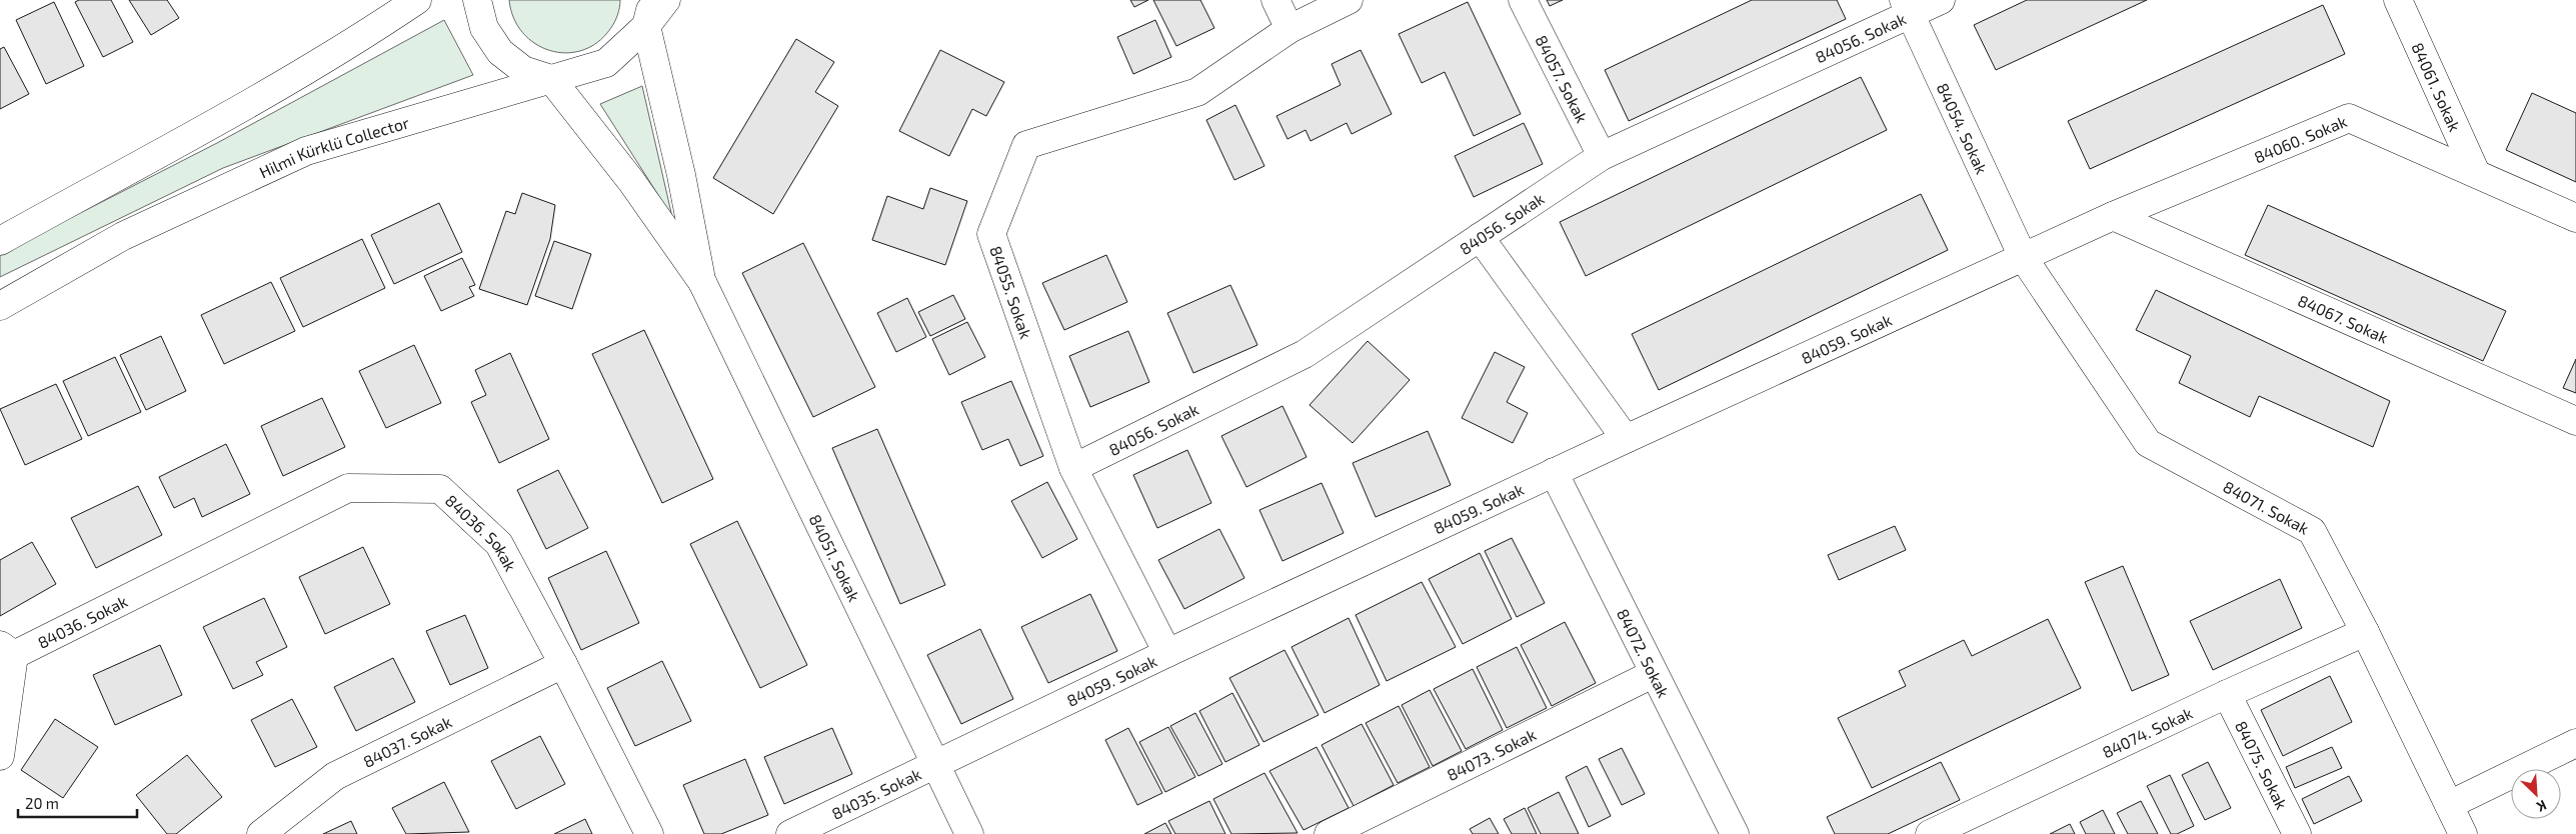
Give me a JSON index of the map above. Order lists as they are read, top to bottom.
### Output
{
  "streets": {
    "street": [
      "84056. Sokak",
      "84057. Sokak",
      "84061. Sokak",
      "84054. Sokak",
      "84060. Sokak",
      "Hilmi Kürklü Collector",
      "84055. Sokak",
      "84067. Sokak",
      "84059. Sokak",
      "84071. Sokak",
      "84036. Sokak",
      "84051. Sokak",
      "84072. Sokak",
      "84074. Sokak",
      "84037. Sokak",
      "84073. Sokak",
      "84075. Sokak",
      "84035. Sokak"
    ]
  },
  "crossings": [
    ["84056. Sokak", "84057. Sokak"],
    ["84056. Sokak", "84054. Sokak"],
    ["84056. Sokak", "84055. Sokak"],
    ["84061. Sokak", "84060. Sokak"],
    ["84054. Sokak", "84060. Sokak"],
    ["84054. Sokak", "84059. Sokak"],
    ["84054. Sokak", "84071. Sokak"],
    ["84060. Sokak", "84067. Sokak"],
    ["84060. Sokak", "84059. Sokak"],
    ["84060. Sokak", "84071. Sokak"],
    ["84055. Sokak", "84059. Sokak"],
    ["84059. Sokak", "84071. Sokak"],
    ["84059. Sokak", "84051. Sokak"],
    ["84059. Sokak", "84072. Sokak"],
    ["84059. Sokak", "84035. Sokak"],
    ["84071. Sokak", "84074. Sokak"],
    ["84036. Sokak", "84037. Sokak"],
    ["84051. Sokak", "84035. Sokak"],
    ["84072. Sokak", "84073. Sokak"],
    ["84074. Sokak", "84075. Sokak"]
  ],
  "scale_bar": "20 m",
  "north": "bottom right"
}
